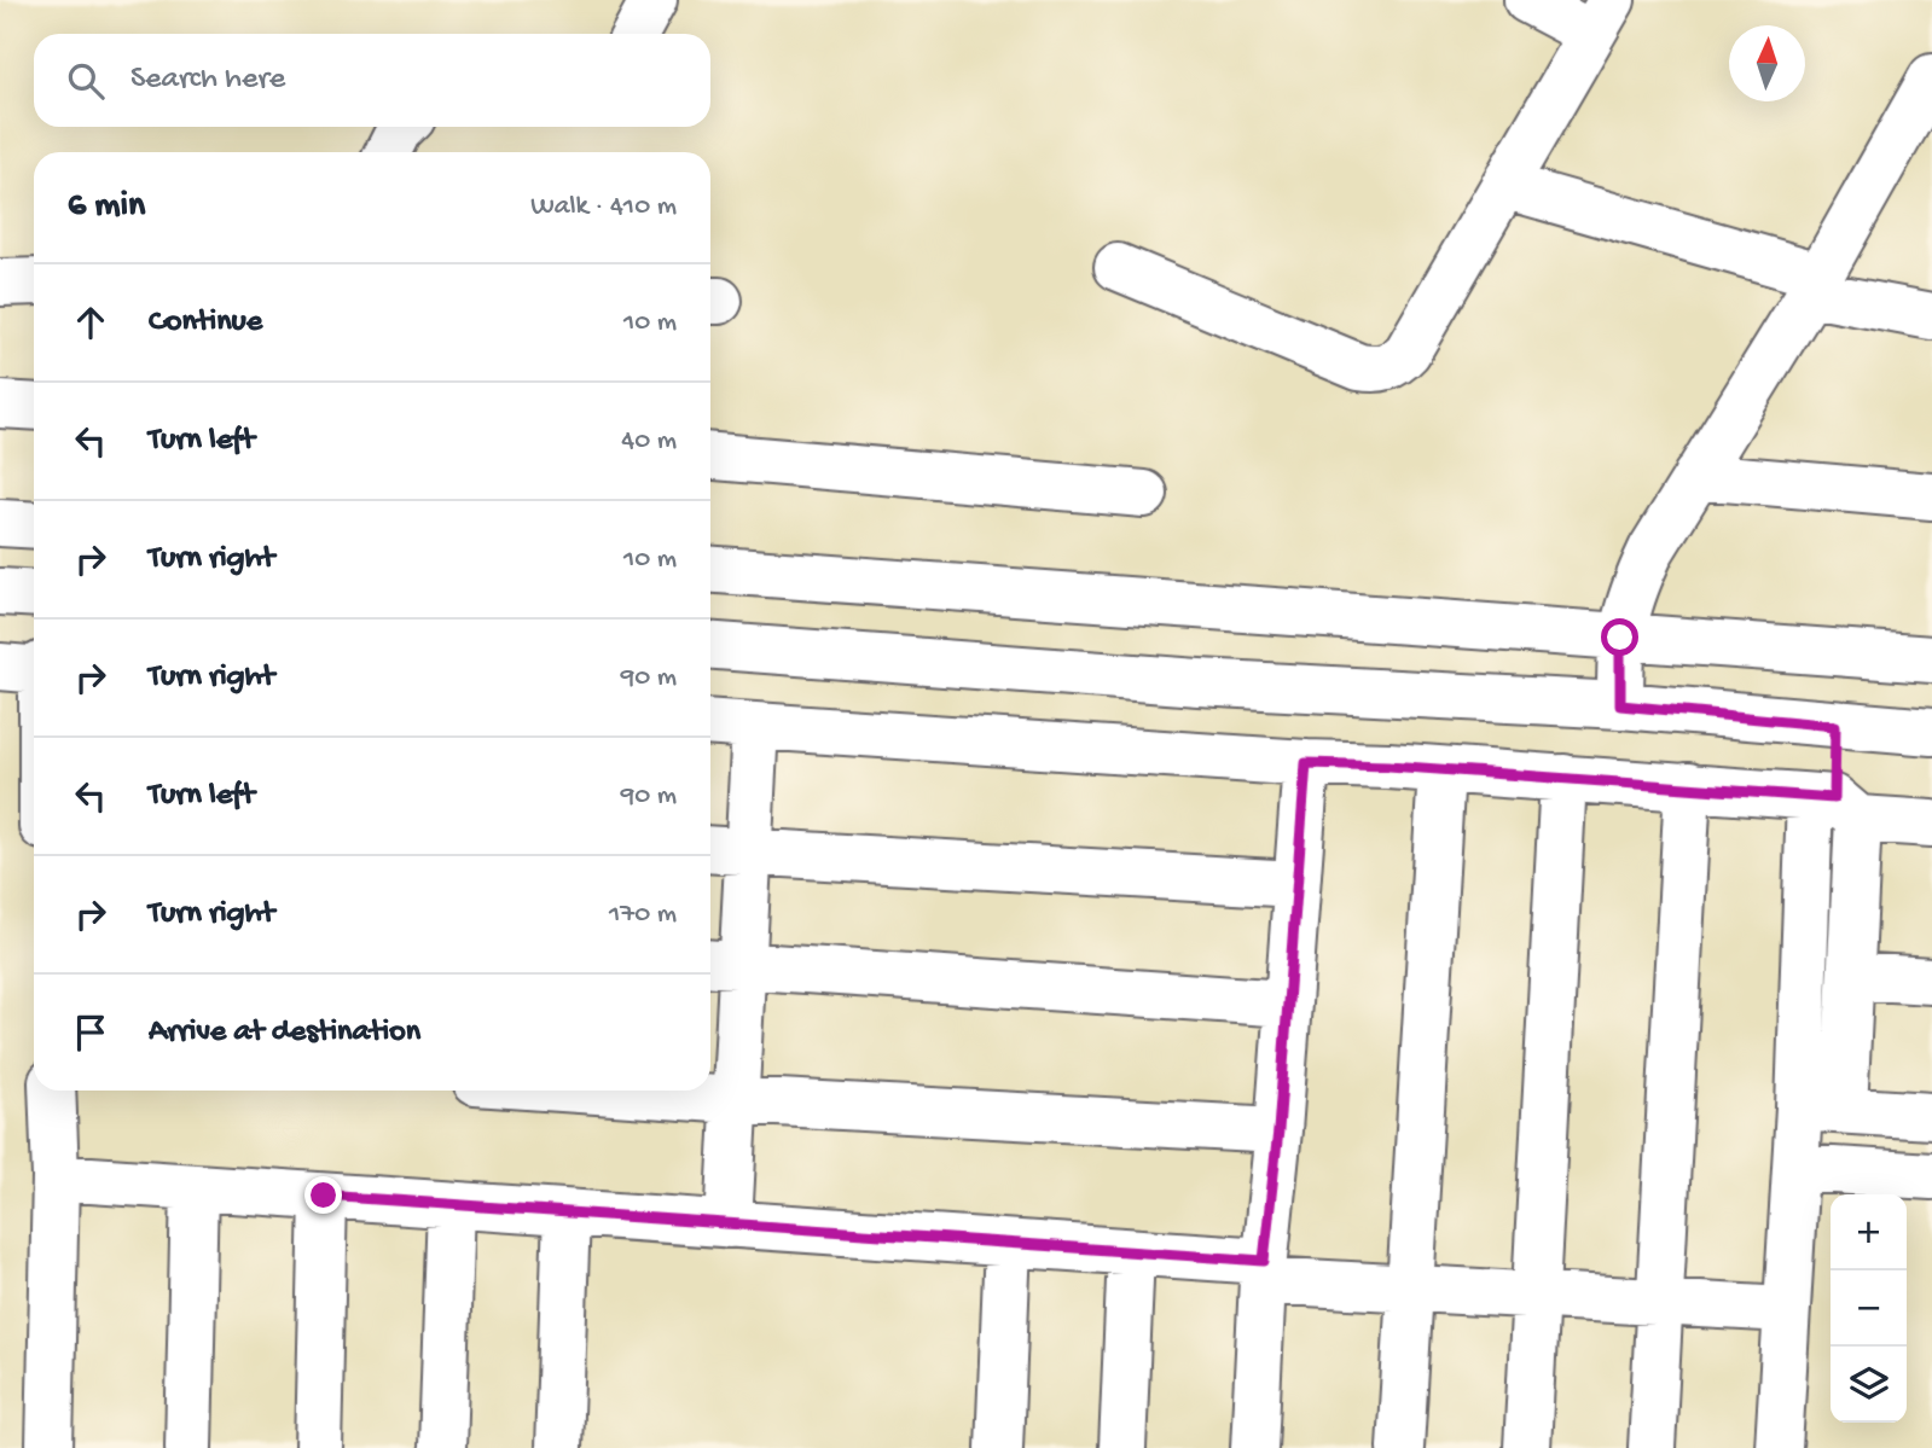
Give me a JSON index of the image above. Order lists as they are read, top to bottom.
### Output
{
  "north": "top",
  "page": {
    "search": "Search here",
    "heading": ["6 min", "Walk · 410 m"],
    "list": [
      ["Continue", "10 m"],
      ["Turn left", "40 m"],
      ["Turn right", "10 m"],
      ["Turn right", "90 m"],
      ["Turn left", "90 m"],
      ["Turn right", "170 m"],
      "Arrive at destination"
    ],
    "map_buttons": ["+", "−"]
  }
}
